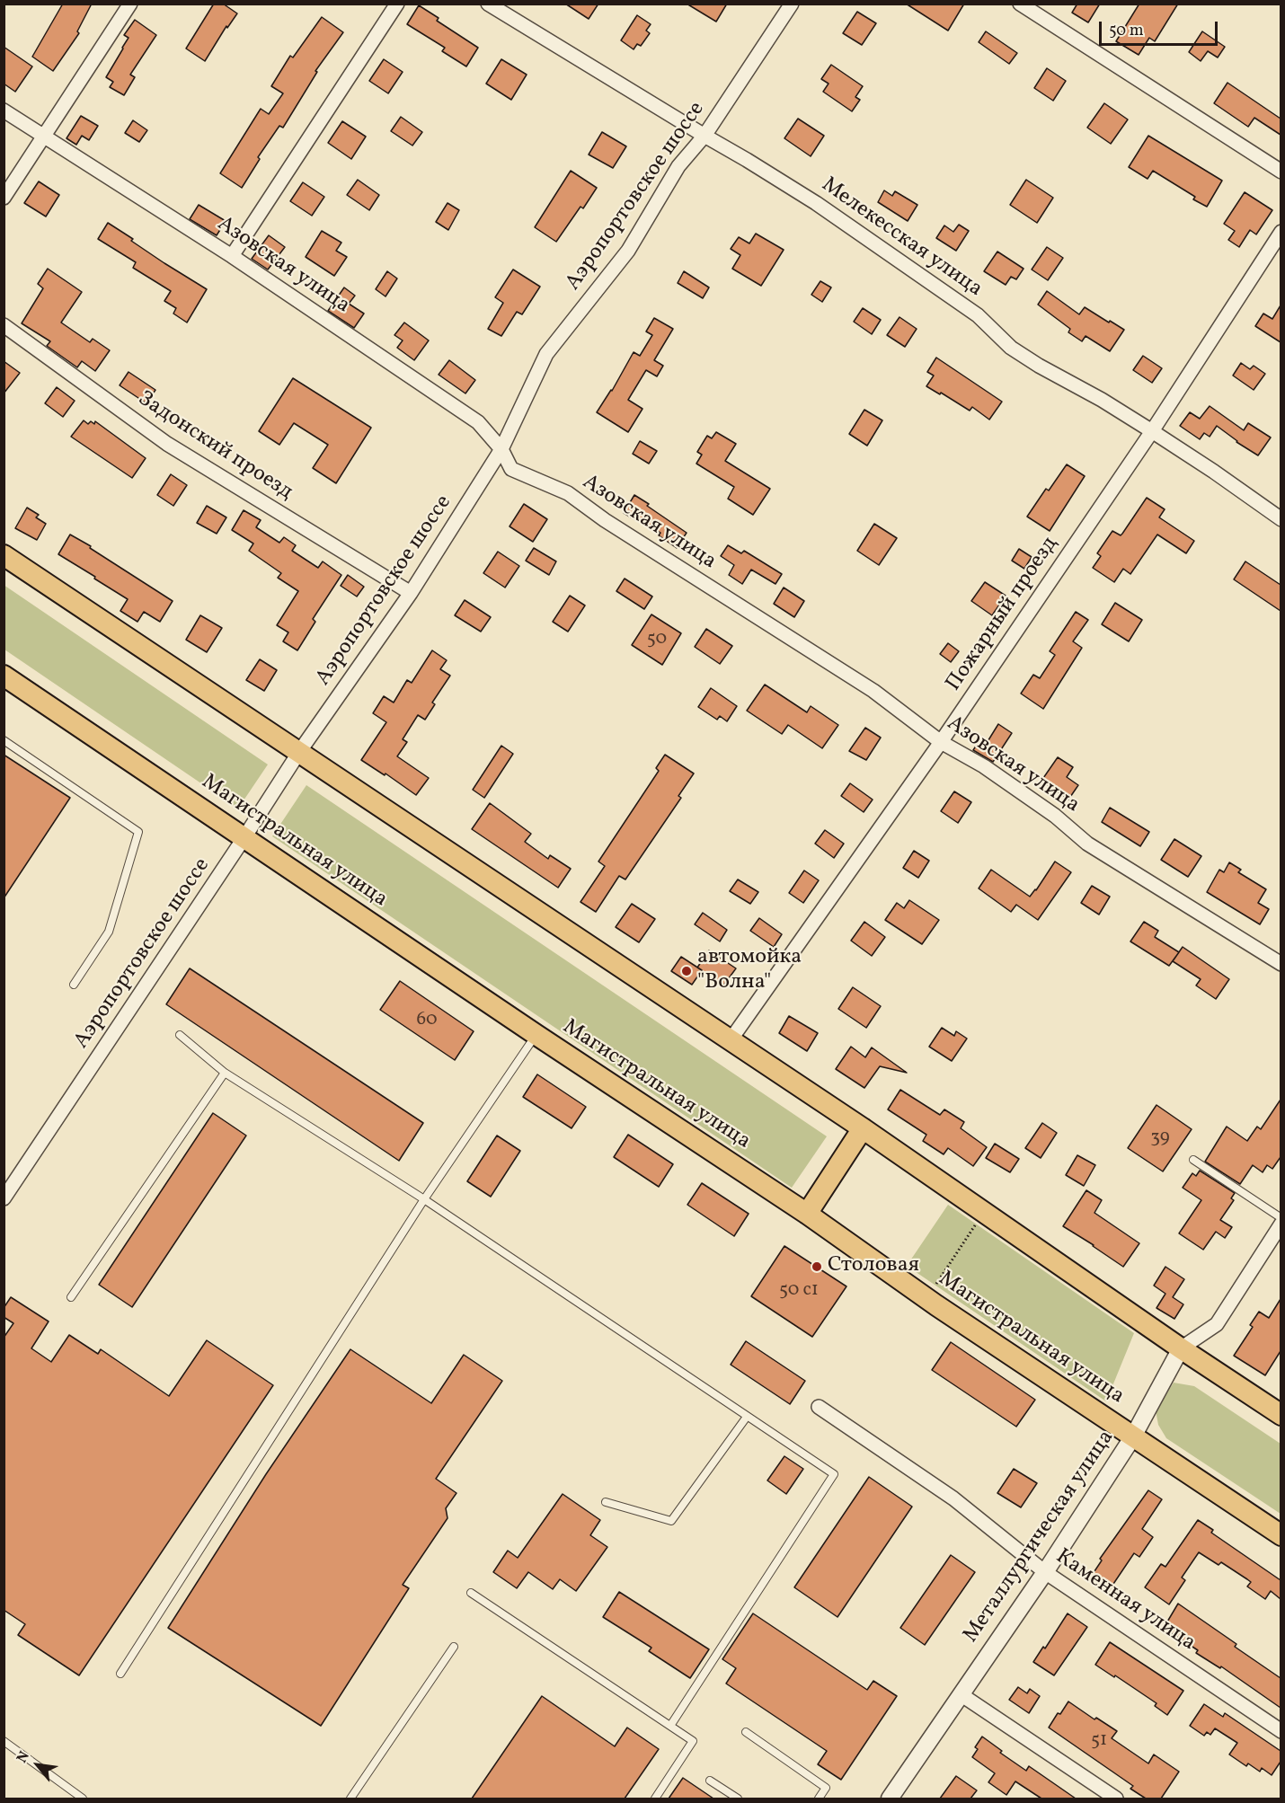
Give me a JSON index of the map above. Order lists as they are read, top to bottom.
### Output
{
  "streets": {
    "main road": ["Магистральная улица"],
    "street": [
      "Аэропортовское шоссе",
      "Мелекесская улица",
      "Азовская улица",
      "Задонский проезд",
      "Пожарный проезд",
      "Металлургическая улица",
      "Каменная улица"
    ]
  },
  "crossings": [
    ["Аэропортовское шоссе", "Мелекесская улица"],
    ["Аэропортовское шоссе", "Азовская улица"],
    ["Аэропортовское шоссе", "Задонский проезд"],
    ["Аэропортовское шоссе", "Магистральная улица"],
    ["Мелекесская улица", "Пожарный проезд"],
    ["Азовская улица", "Пожарный проезд"],
    ["Магистральная улица", "Металлургическая улица"],
    ["Металлургическая улица", "Каменная улица"]
  ],
  "places": ["автомойка \"Волна\"", "Столовая"],
  "house_numbers": [
    "50",
    "60",
    "39",
    "50 с1",
    "51"
  ],
  "scale_bar": "50 m",
  "north": "top left"
}
